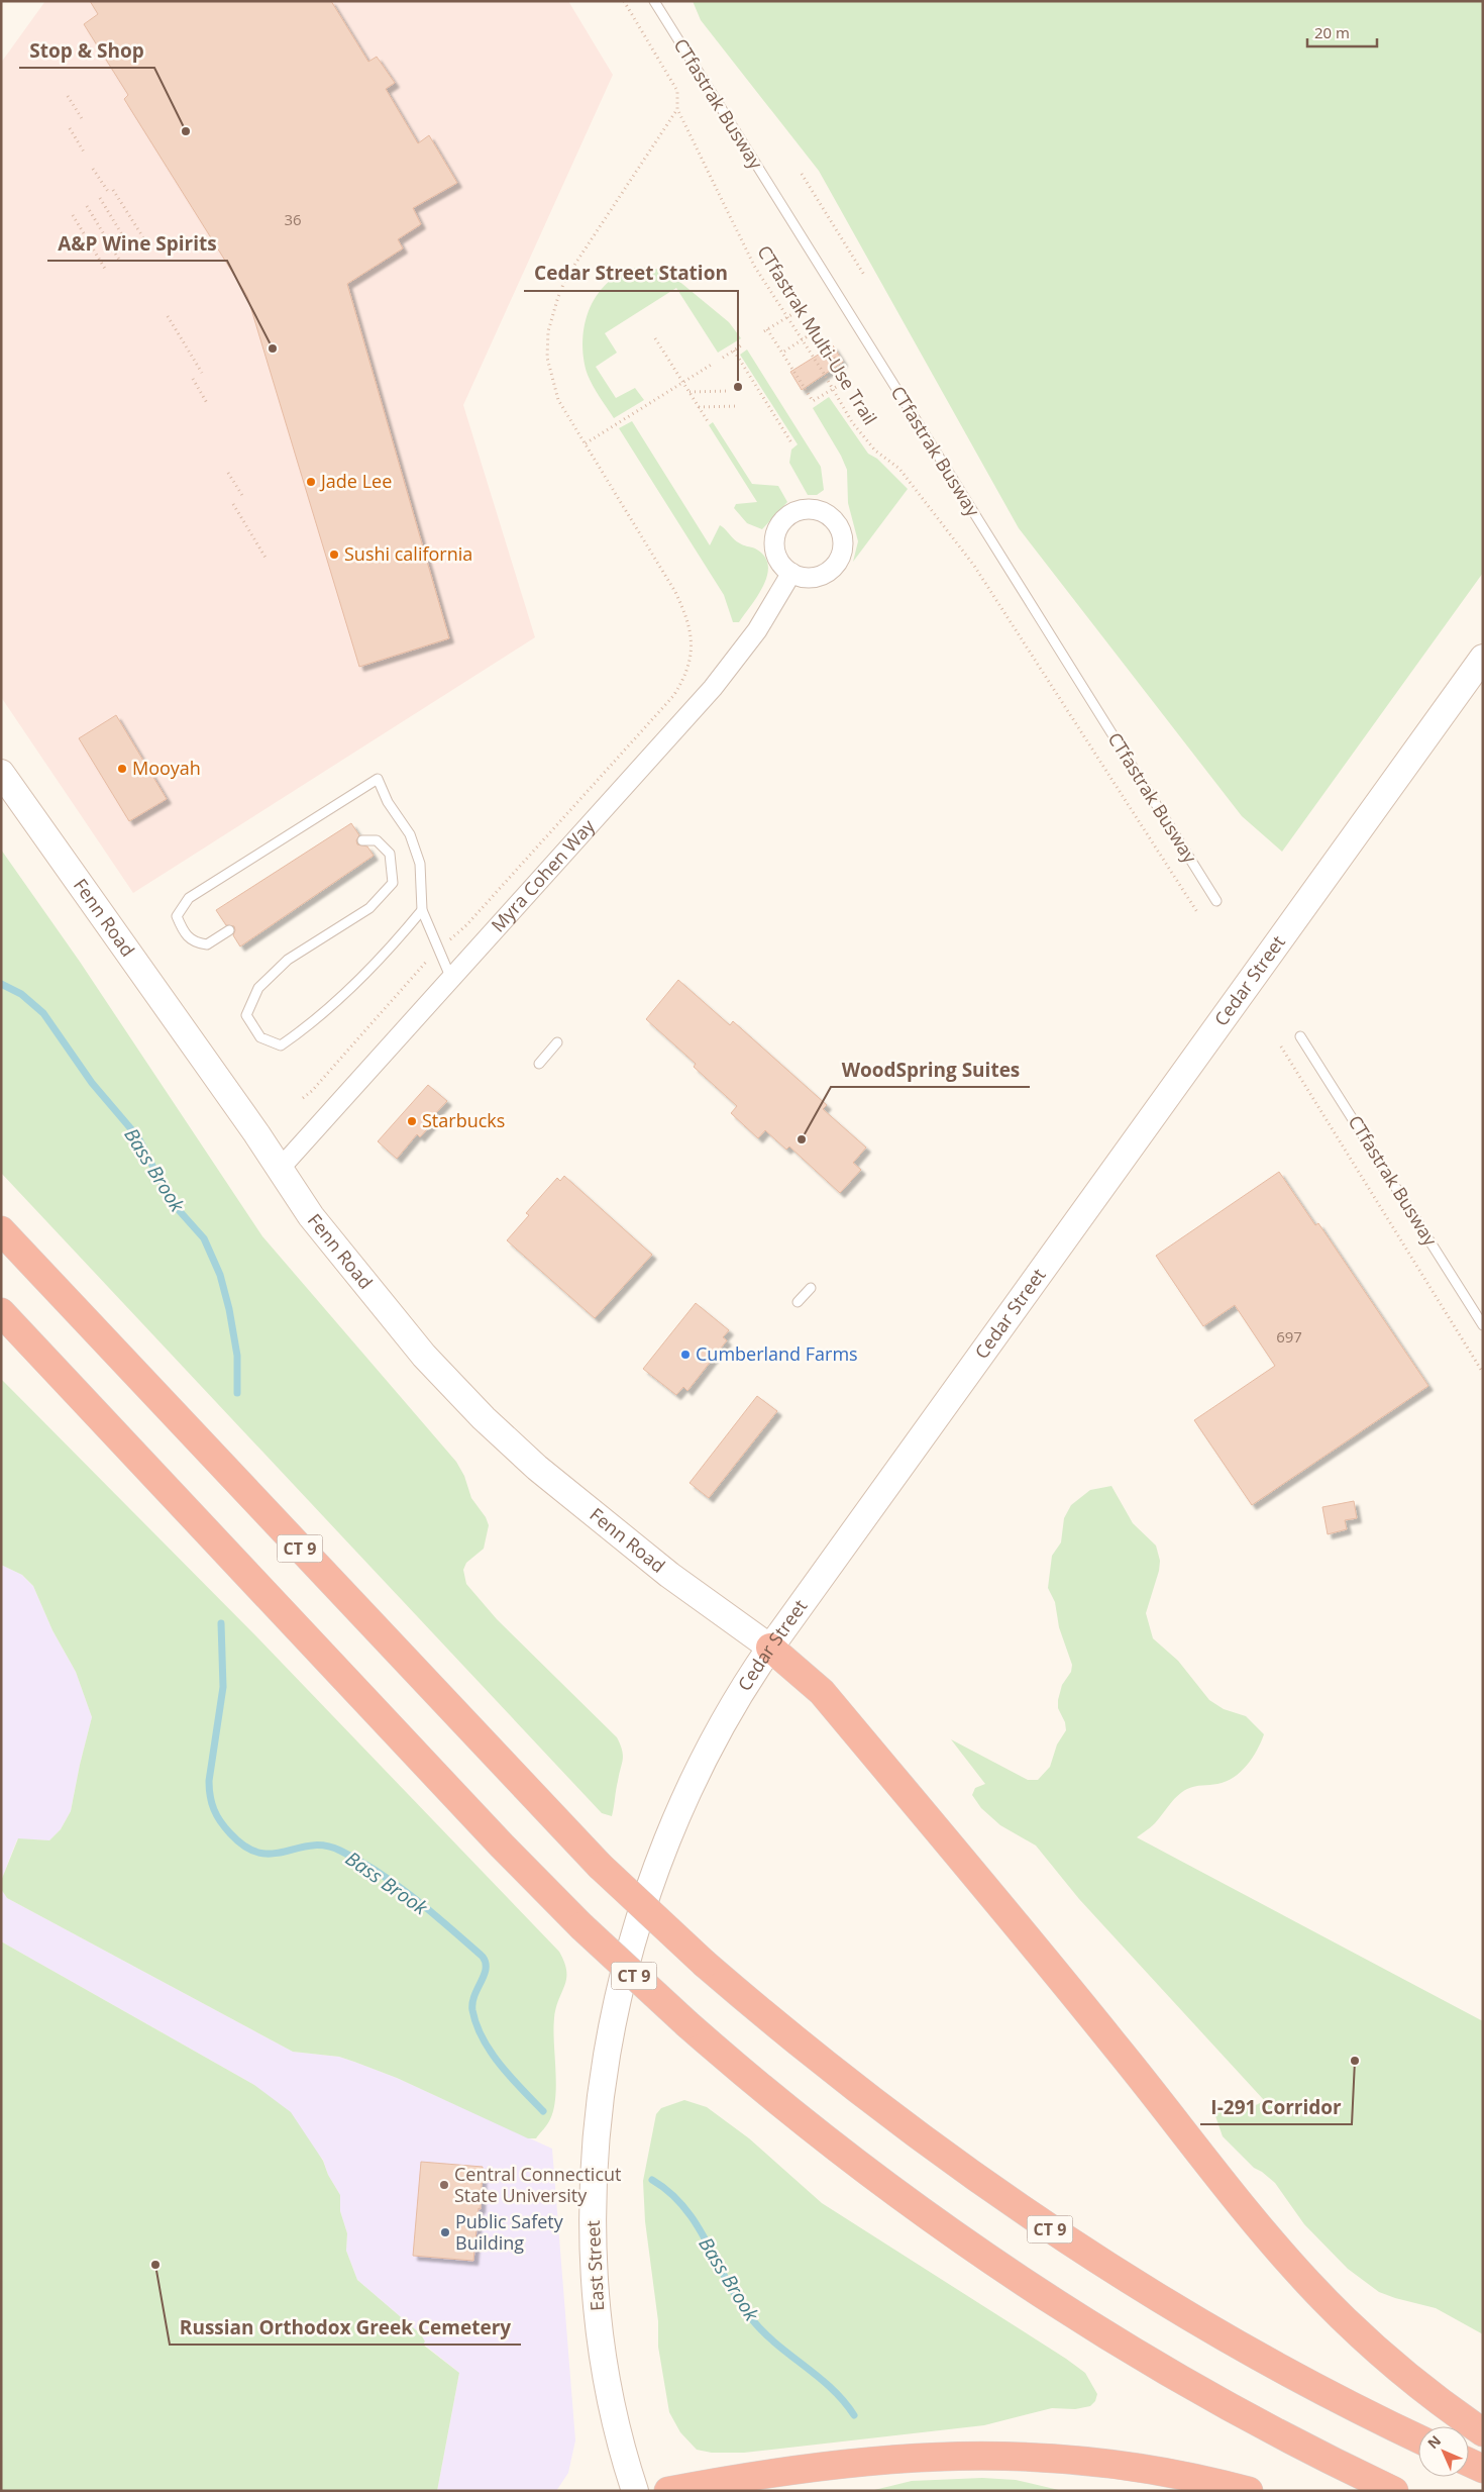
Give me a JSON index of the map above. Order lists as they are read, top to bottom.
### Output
{
  "streets": {
    "highway": ["CT 9"],
    "main road": ["Fenn Road", "Cedar Street", "East Street"],
    "street": ["Myra Cohen Way"],
    "lane": ["CTfastrak Busway"],
    "path": ["CTfastrak Multi-Use Trail"]
  },
  "crossings": [
    ["Myra Cohen Way", "Fenn Road"],
    ["Fenn Road", "Cedar Street"],
    ["Cedar Street", "East Street"]
  ],
  "water": ["Bass Brook"],
  "places": [
    "Stop & Shop",
    "A&P Wine Spirits",
    "Cedar Street Station",
    "Jade Lee",
    "Sushi california",
    "Mooyah",
    "Starbucks",
    "WoodSpring Suites",
    "Cumberland Farms",
    "I-291 Corridor",
    "Central Connecticut State University",
    "Public Safety Building",
    "Russian Orthodox Greek Cemetery"
  ],
  "house_numbers": ["36", "697"],
  "scale_bar": "20 m",
  "north": "top left"
}
